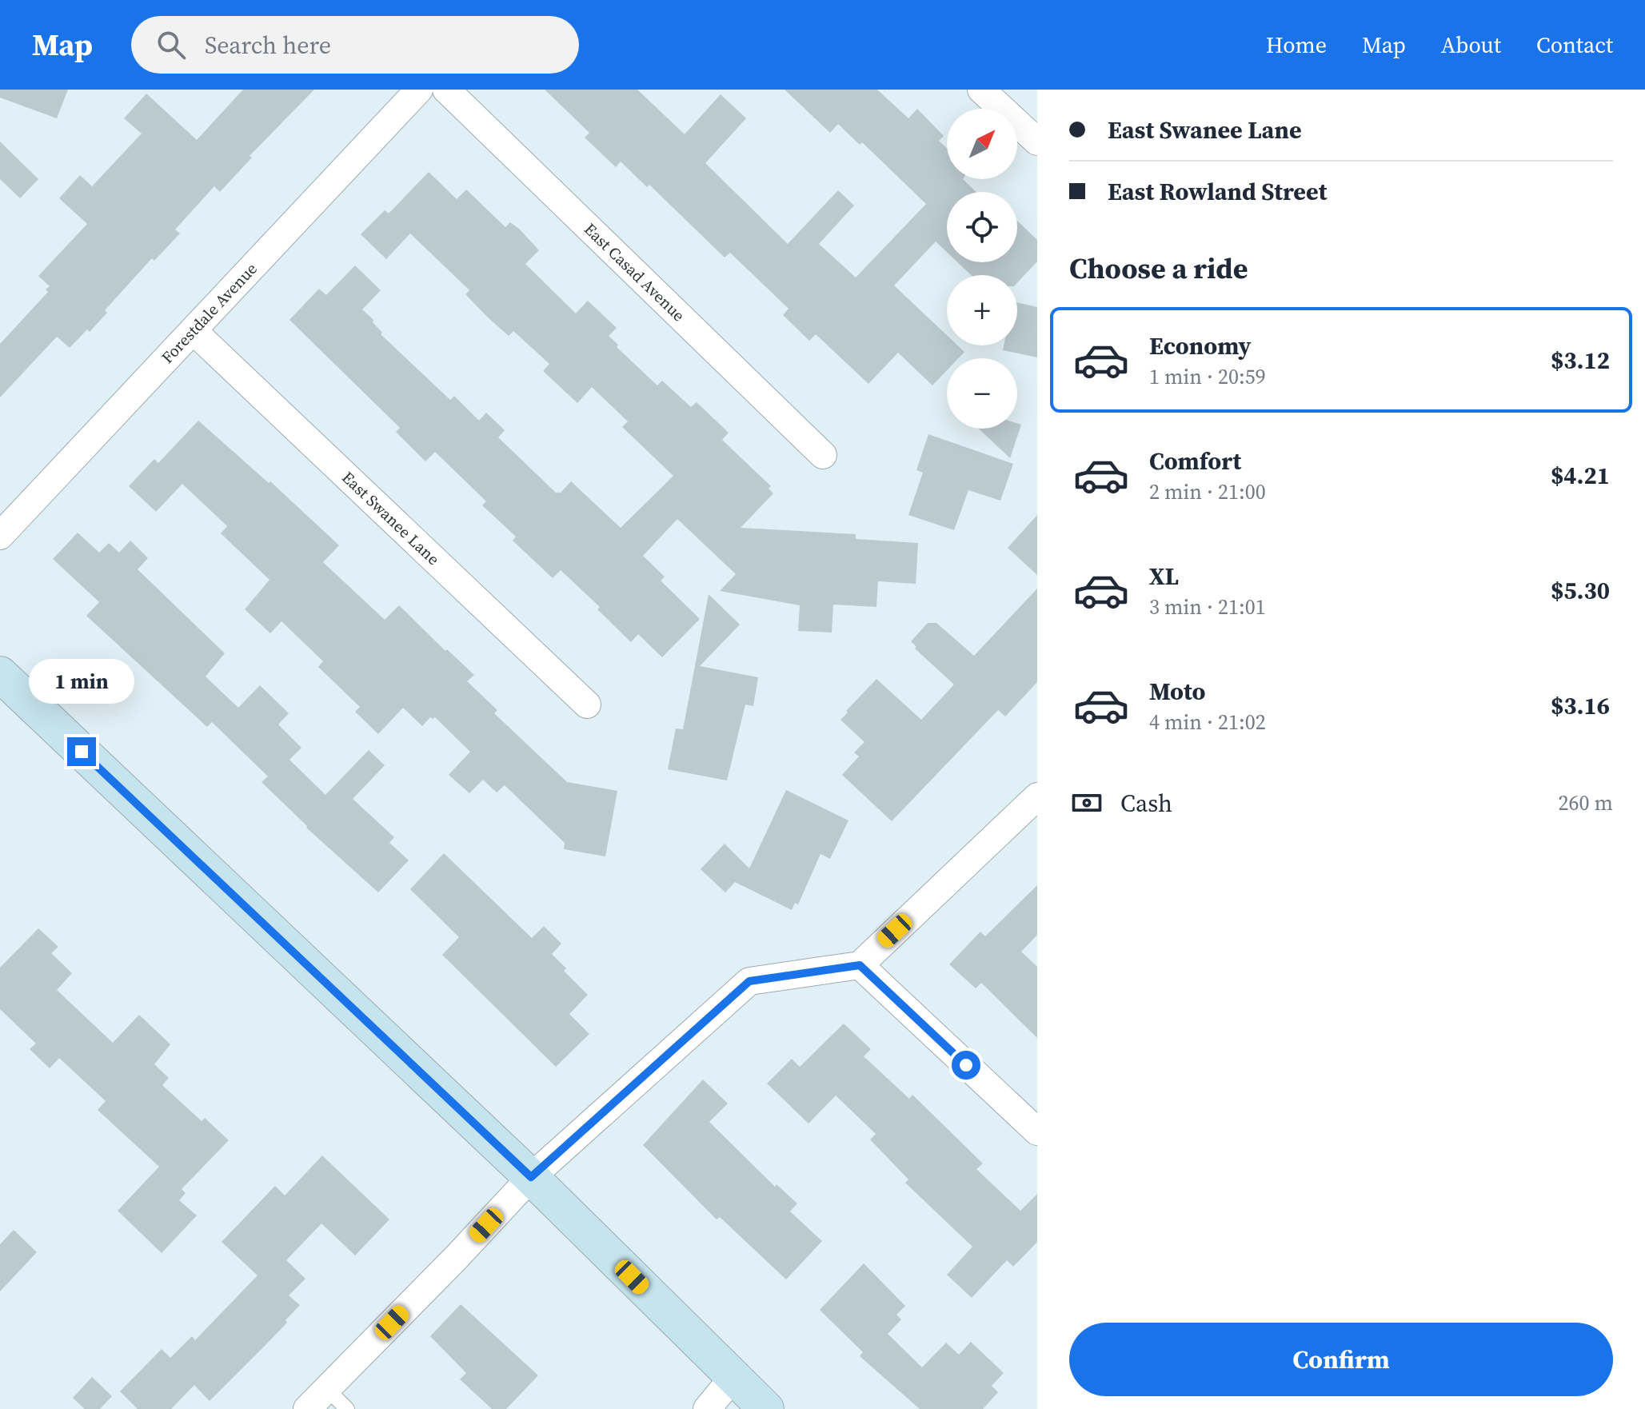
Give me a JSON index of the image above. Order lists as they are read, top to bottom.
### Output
{
  "streets": {
    "street": ["East Casad Avenue", "Forestdale Avenue", "East Swanee Lane"]
  },
  "crossings": [
    ["Forestdale Avenue", "East Swanee Lane"]
  ],
  "north": "top right",
  "page": {
    "header": "Map",
    "search": "Search here",
    "nav": [
      "Home",
      "Map",
      "About",
      "Contact"
    ],
    "banner": ["East Swanee Lane", "East Rowland Street"],
    "map_buttons": ["+", "−"],
    "heading": "Choose a ride",
    "list": [
      {
        "name": "Economy",
        "note": "1 min · 20:59",
        "value": "$3.12"
      },
      {
        "name": "Comfort",
        "note": "2 min · 21:00",
        "value": "$4.21"
      },
      {
        "name": "XL",
        "note": "3 min · 21:01",
        "value": "$5.30"
      },
      {
        "name": "Moto",
        "note": "4 min · 21:02",
        "value": "$3.16"
      }
    ],
    "bubble": "1 min",
    "pay": ["Cash", "260 m"],
    "buttons": "Confirm"
  }
}
